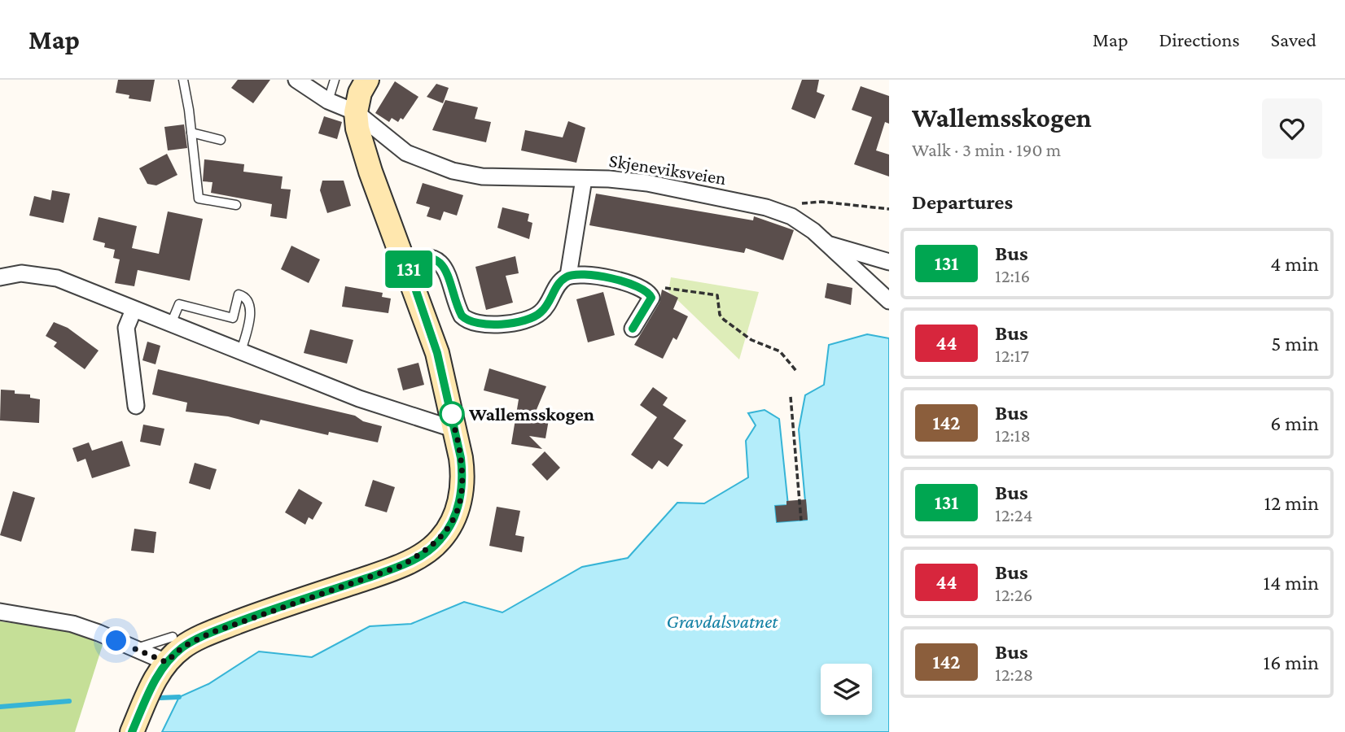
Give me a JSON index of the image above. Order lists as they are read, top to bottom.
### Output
{
  "streets": {
    "street": ["Skjeneviksveien"]
  },
  "water": ["Gravdalsvatnet"],
  "places": ["Wallemsskogen"],
  "lines": ["bus line 131"],
  "page": {
    "header": "Map",
    "nav": ["Map", "Directions", "Saved"],
    "on_map": "131",
    "heading": [
      ["Wallemsskogen", "Walk · 3 min · 190 m"],
      "Departures"
    ],
    "list": [
      {
        "mark": "131",
        "name": "Bus",
        "note": "12:16",
        "value": "4 min"
      },
      {
        "mark": "44",
        "name": "Bus",
        "note": "12:17",
        "value": "5 min"
      },
      {
        "mark": "142",
        "name": "Bus",
        "note": "12:18",
        "value": "6 min"
      },
      {
        "mark": "131",
        "name": "Bus",
        "note": "12:24",
        "value": "12 min"
      },
      {
        "mark": "44",
        "name": "Bus",
        "note": "12:26",
        "value": "14 min"
      },
      {
        "mark": "142",
        "name": "Bus",
        "note": "12:28",
        "value": "16 min"
      }
    ]
  }
}
